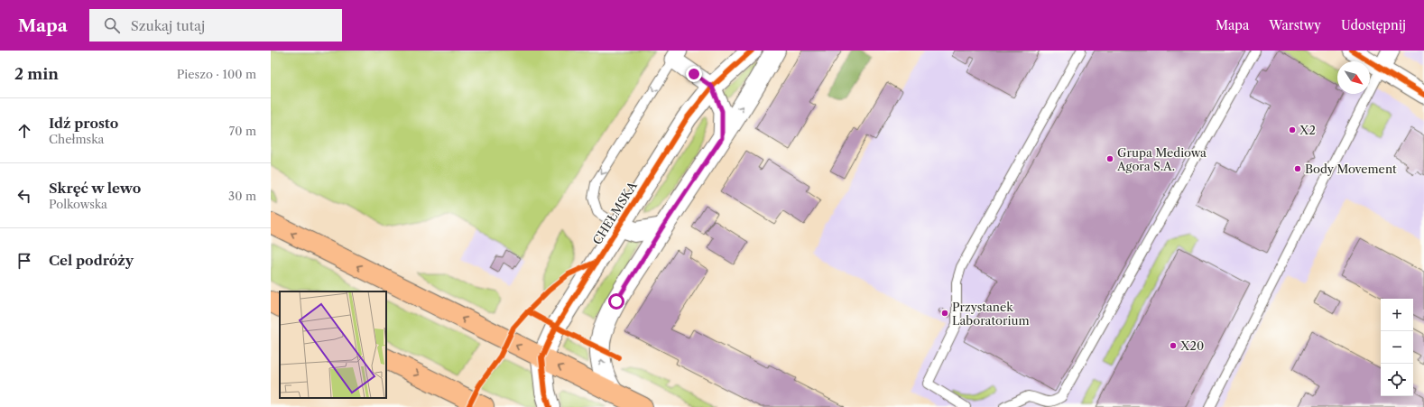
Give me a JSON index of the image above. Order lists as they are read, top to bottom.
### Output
{
  "streets": {
    "street": ["CHEŁMSKA"]
  },
  "places": [
    "X2",
    "Grupa Mediowa Agora S.A.",
    "Body Movement",
    "Przystanek Laboratorium",
    "X20"
  ],
  "north": "bottom right",
  "page": {
    "header": "Mapa",
    "search": "Szukaj tutaj",
    "nav": ["Mapa", "Warstwy", "Udostępnij"],
    "heading": ["2 min", "Pieszo · 100 m"],
    "list": [
      ["Idź prosto", "Chełmska", "70 m"],
      ["Skręć w lewo", "Polkowska", "30 m"],
      "Cel podróży"
    ],
    "map_buttons": ["+", "−"]
  }
}
